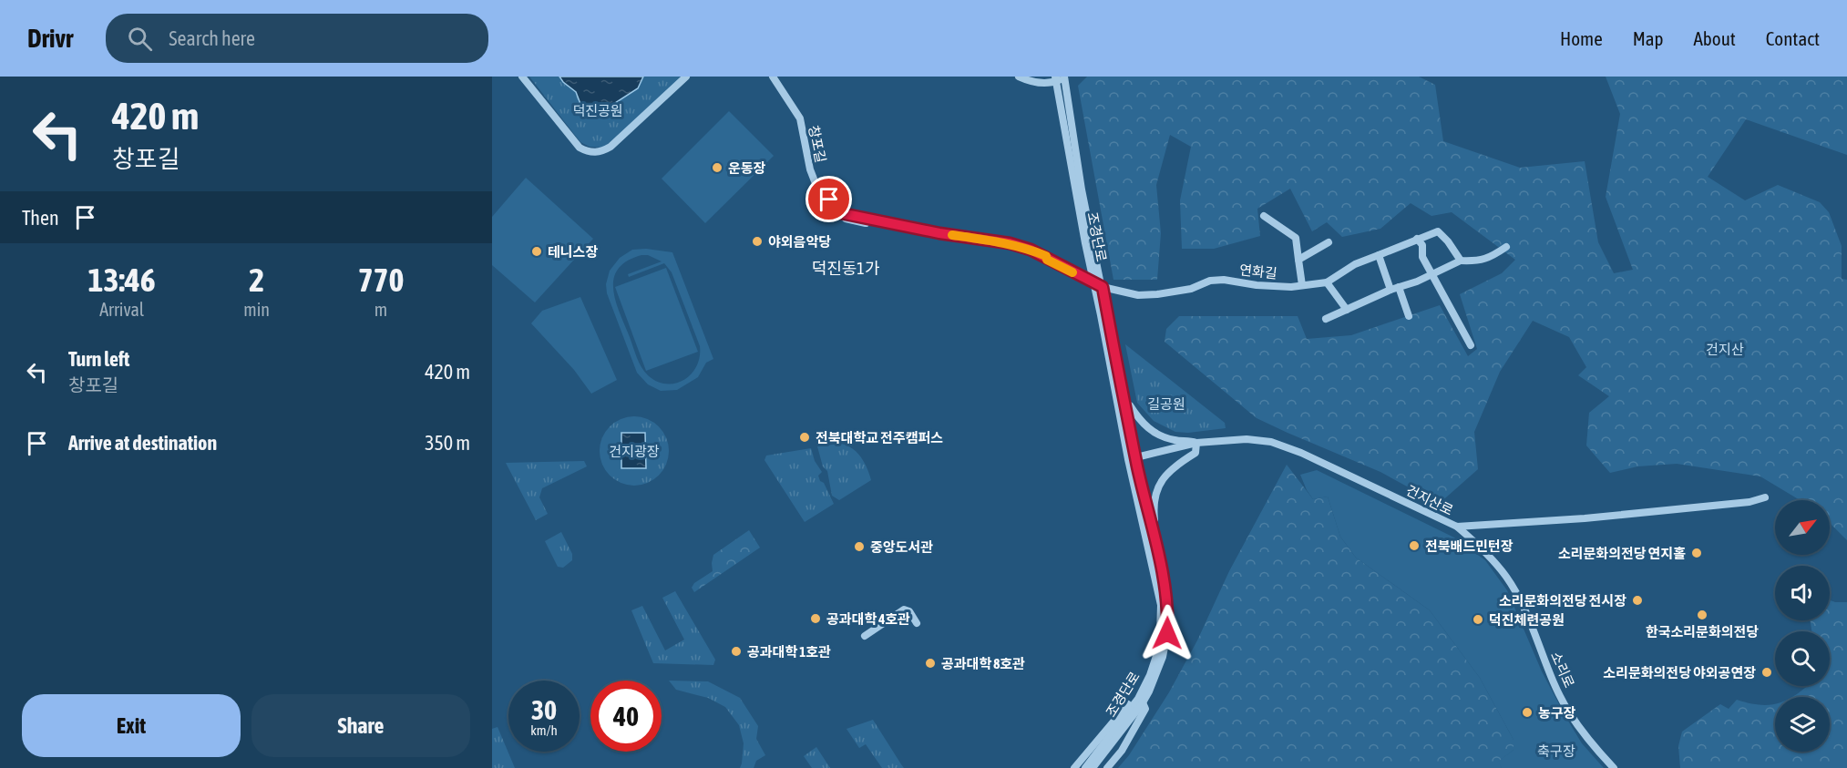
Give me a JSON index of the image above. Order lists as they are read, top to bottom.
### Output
{
  "streets": {
    "street": [
      "창포길",
      "조경단로",
      "연화길",
      "건지산로",
      "소리로"
    ]
  },
  "crossings": [
    ["창포길", "조경단로"],
    ["창포길", "연화길"],
    ["조경단로", "연화길"],
    ["조경단로", "건지산로"],
    ["건지산로", "소리로"]
  ],
  "districts": ["덕진동1가"],
  "parks": [
    "덕진공원",
    "건지산",
    "길공원",
    "건지광장",
    "축구장"
  ],
  "places": [
    "운동장",
    "야외음악당",
    "테니스장",
    "전북대학교 전주캠퍼스",
    "전북배드민턴장",
    "중앙도서관",
    "소리문화의전당 연지홀",
    "소리문화의전당 전시장",
    "한국소리문화의전당",
    "공과대학 4호관",
    "덕진체련공원",
    "공과대학 1호관",
    "공과대학 8호관",
    "소리문화의전당 야외공연장",
    "농구장"
  ],
  "north": "top right",
  "page": {
    "header": "Drivr",
    "search": "Search here",
    "nav": [
      "Home",
      "Map",
      "About",
      "Contact"
    ],
    "turn": ["420 m", "창포길"],
    "then": "Then",
    "eta": [
      "13:46",
      "Arrival",
      "2",
      "min",
      "770",
      "m"
    ],
    "list": [
      {
        "name": "Turn left",
        "note": "창포길",
        "value": "420 m"
      },
      {
        "name": "Arrive at destination",
        "value": "350 m"
      }
    ],
    "speed": "30 km/h",
    "limit": "40",
    "buttons": ["Exit", "Share"]
  }
}
